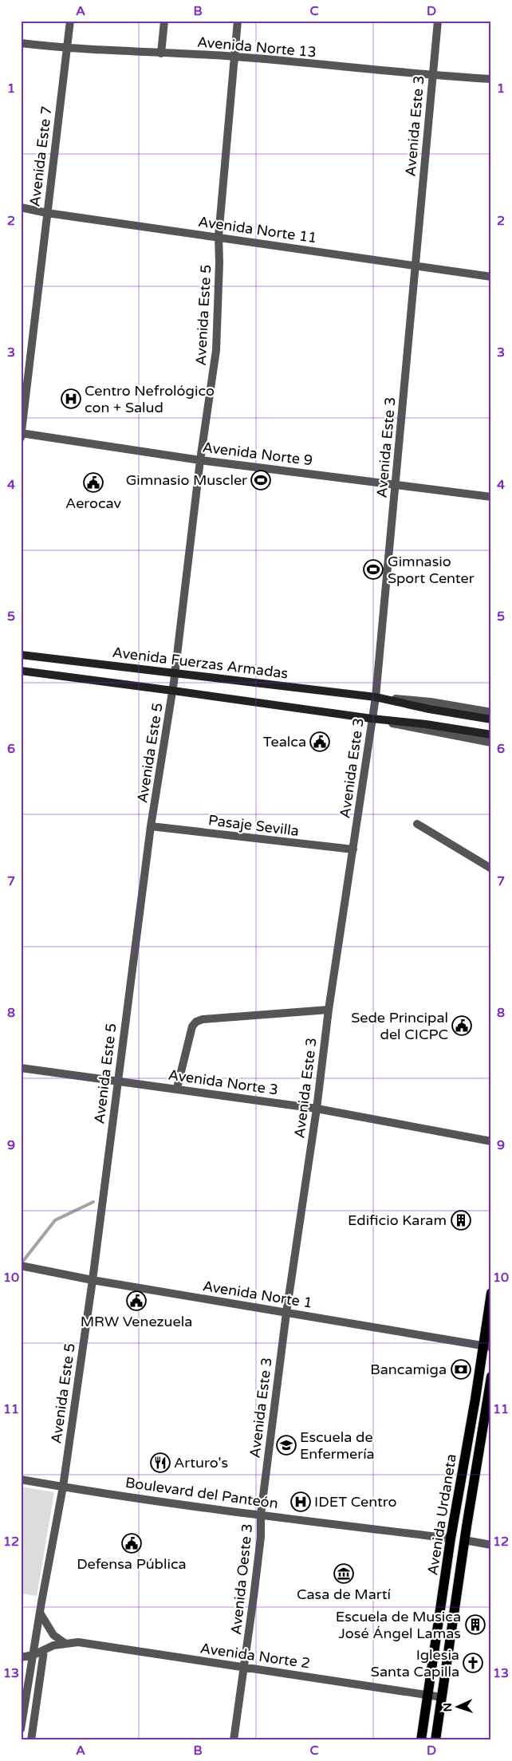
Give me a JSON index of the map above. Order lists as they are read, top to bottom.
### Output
{
  "streets": {
    "main road": ["Avenida Fuerzas Armadas", "Avenida Urdaneta"],
    "street": [
      "Avenida Norte 13",
      "Avenida Este 3",
      "Avenida Este 7",
      "Avenida Norte 11",
      "Avenida Este 5",
      "Avenida Norte 9",
      "Pasaje Sevilla",
      "Avenida Norte 3",
      "Avenida Norte 1",
      "Boulevard del Panteón",
      "Avenida Oeste 3",
      "Avenida Norte 2"
    ]
  },
  "crossings": [
    ["Avenida Norte 13", "Avenida Este 3"],
    ["Avenida Norte 13", "Avenida Este 7"],
    ["Avenida Norte 13", "Avenida Este 5"],
    ["Avenida Este 3", "Avenida Norte 11"],
    ["Avenida Este 3", "Avenida Norte 9"],
    ["Avenida Este 3", "Avenida Fuerzas Armadas"],
    ["Avenida Este 3", "Pasaje Sevilla"],
    ["Avenida Este 3", "Avenida Norte 3"],
    ["Avenida Este 3", "Avenida Norte 1"],
    ["Avenida Este 3", "Boulevard del Panteón"],
    ["Avenida Este 3", "Avenida Oeste 3"],
    ["Avenida Este 7", "Avenida Norte 11"],
    ["Avenida Este 7", "Avenida Norte 9"],
    ["Avenida Norte 11", "Avenida Este 5"],
    ["Avenida Este 5", "Avenida Norte 9"],
    ["Avenida Este 5", "Avenida Fuerzas Armadas"],
    ["Avenida Este 5", "Pasaje Sevilla"],
    ["Avenida Este 5", "Avenida Norte 3"],
    ["Avenida Este 5", "Avenida Norte 1"],
    ["Avenida Este 5", "Boulevard del Panteón"],
    ["Avenida Este 5", "Avenida Norte 2"],
    ["Avenida Norte 1", "Avenida Urdaneta"],
    ["Boulevard del Panteón", "Avenida Urdaneta"],
    ["Boulevard del Panteón", "Avenida Oeste 3"],
    ["Avenida Urdaneta", "Avenida Norte 2"],
    ["Avenida Oeste 3", "Avenida Norte 2"]
  ],
  "places": {
    "hospital": ["Centro Nefrológico con + Salud", "IDET Centro"],
    "sports": ["Gimnasio Muscler", "Gimnasio Sport Center"],
    "public building": [
      "Aerocav",
      "Tealca",
      "Sede Principal del CICPC",
      "MRW Venezuela",
      "Defensa Pública"
    ],
    "building": ["Edificio Karam", "Escuela de Musica José Ángel Lamas"],
    "bank": ["Bancamiga"],
    "school or university": ["Escuela de Enfermería"],
    "restaurant": ["Arturo's"],
    "museum": ["Casa de Martí"],
    "church": ["Iglesia Santa Capilla"]
  },
  "north": "left",
  "grid": {
    "columns": [
      "A",
      "B",
      "C",
      "D"
    ],
    "rows": [
      "1",
      "2",
      "3",
      "4",
      "5",
      "6",
      "7",
      "8",
      "9",
      "10",
      "11",
      "12",
      "13"
    ]
  }
}
